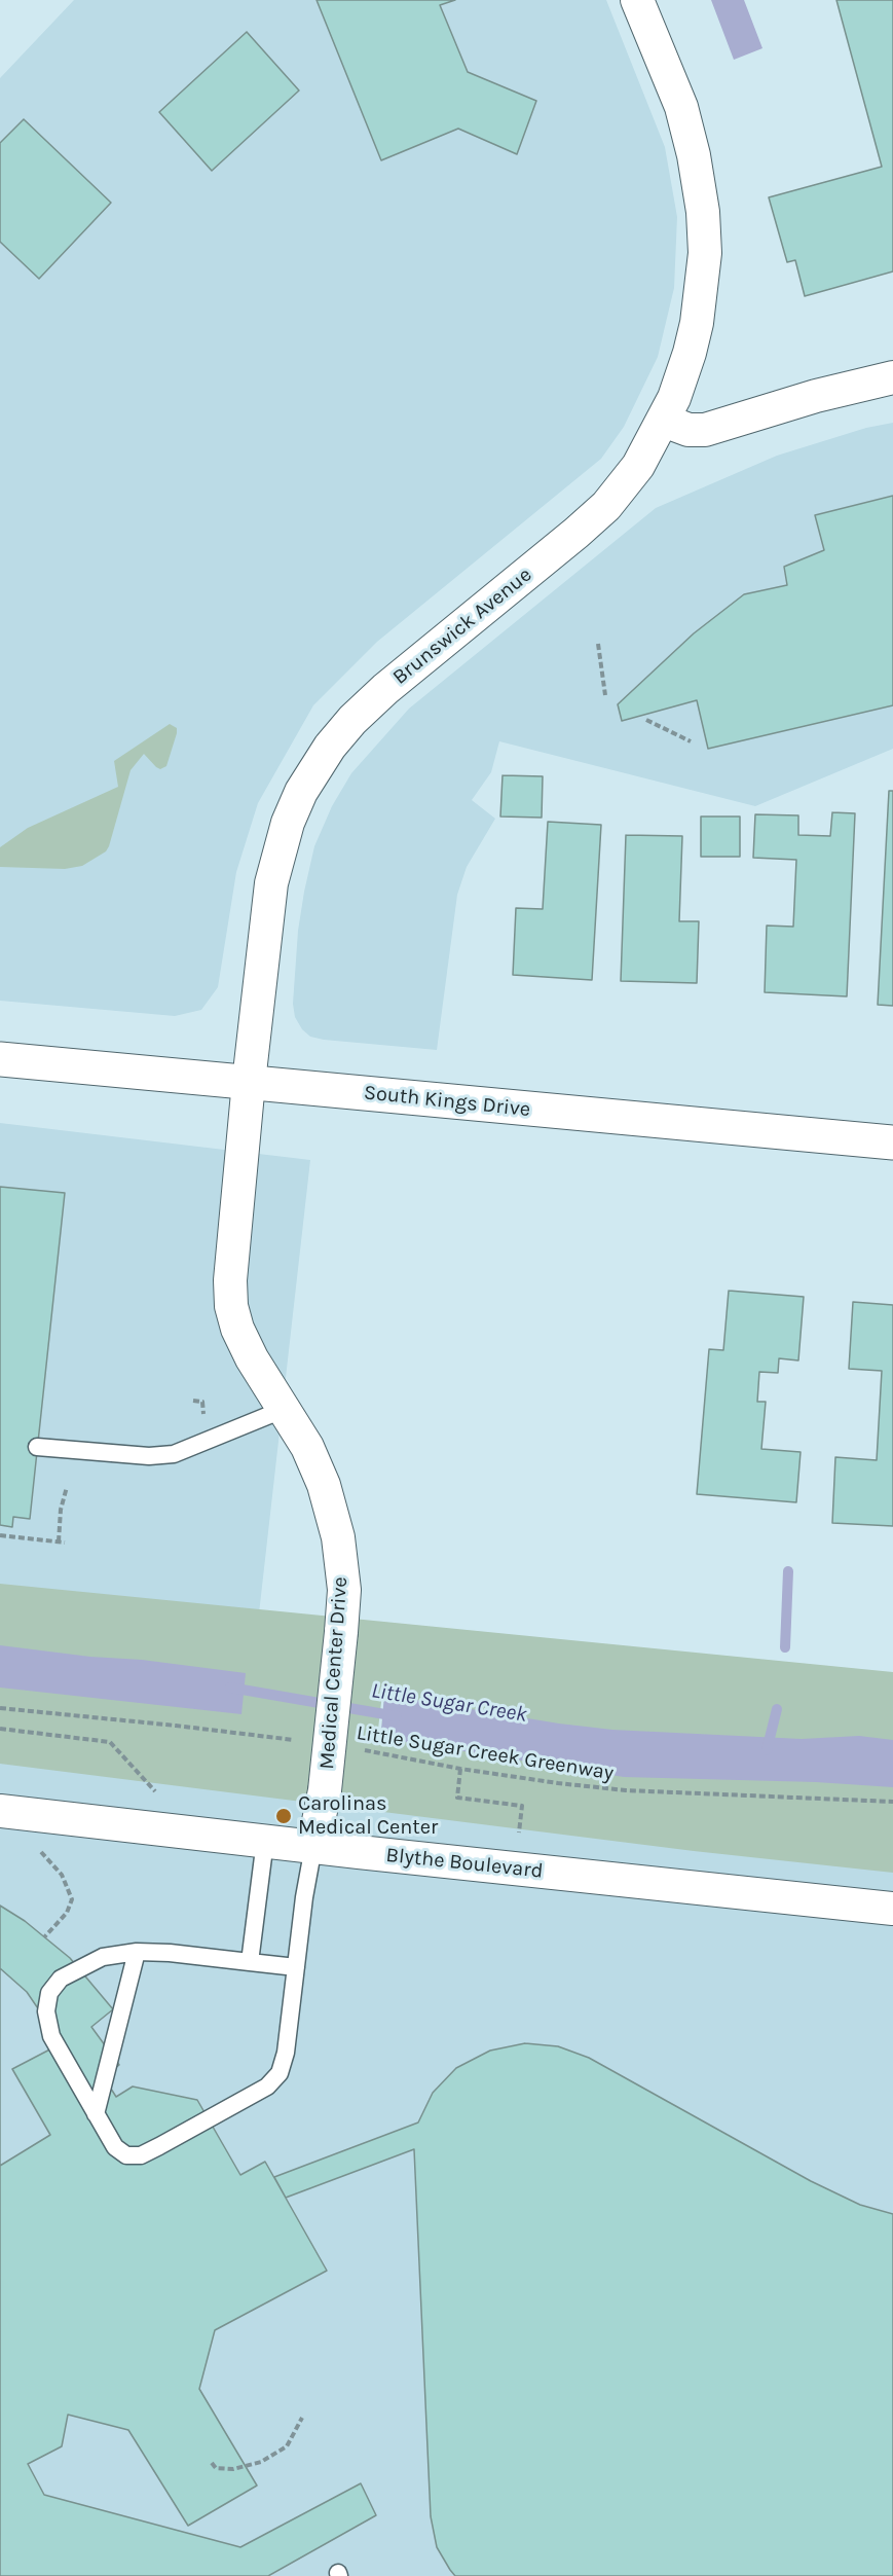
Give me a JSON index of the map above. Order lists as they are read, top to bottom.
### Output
{
  "streets": {
    "street": [
      "Brunswick Avenue",
      "South Kings Drive",
      "Medical Center Drive",
      "Blythe Boulevard"
    ],
    "path": ["Little Sugar Creek Greenway"]
  },
  "crossings": [
    ["Brunswick Avenue", "South Kings Drive"],
    ["Brunswick Avenue", "Medical Center Drive"],
    ["South Kings Drive", "Medical Center Drive"],
    ["Medical Center Drive", "Blythe Boulevard"]
  ],
  "water": ["Little Sugar Creek"],
  "places": ["Carolinas Medical Center"]
}
